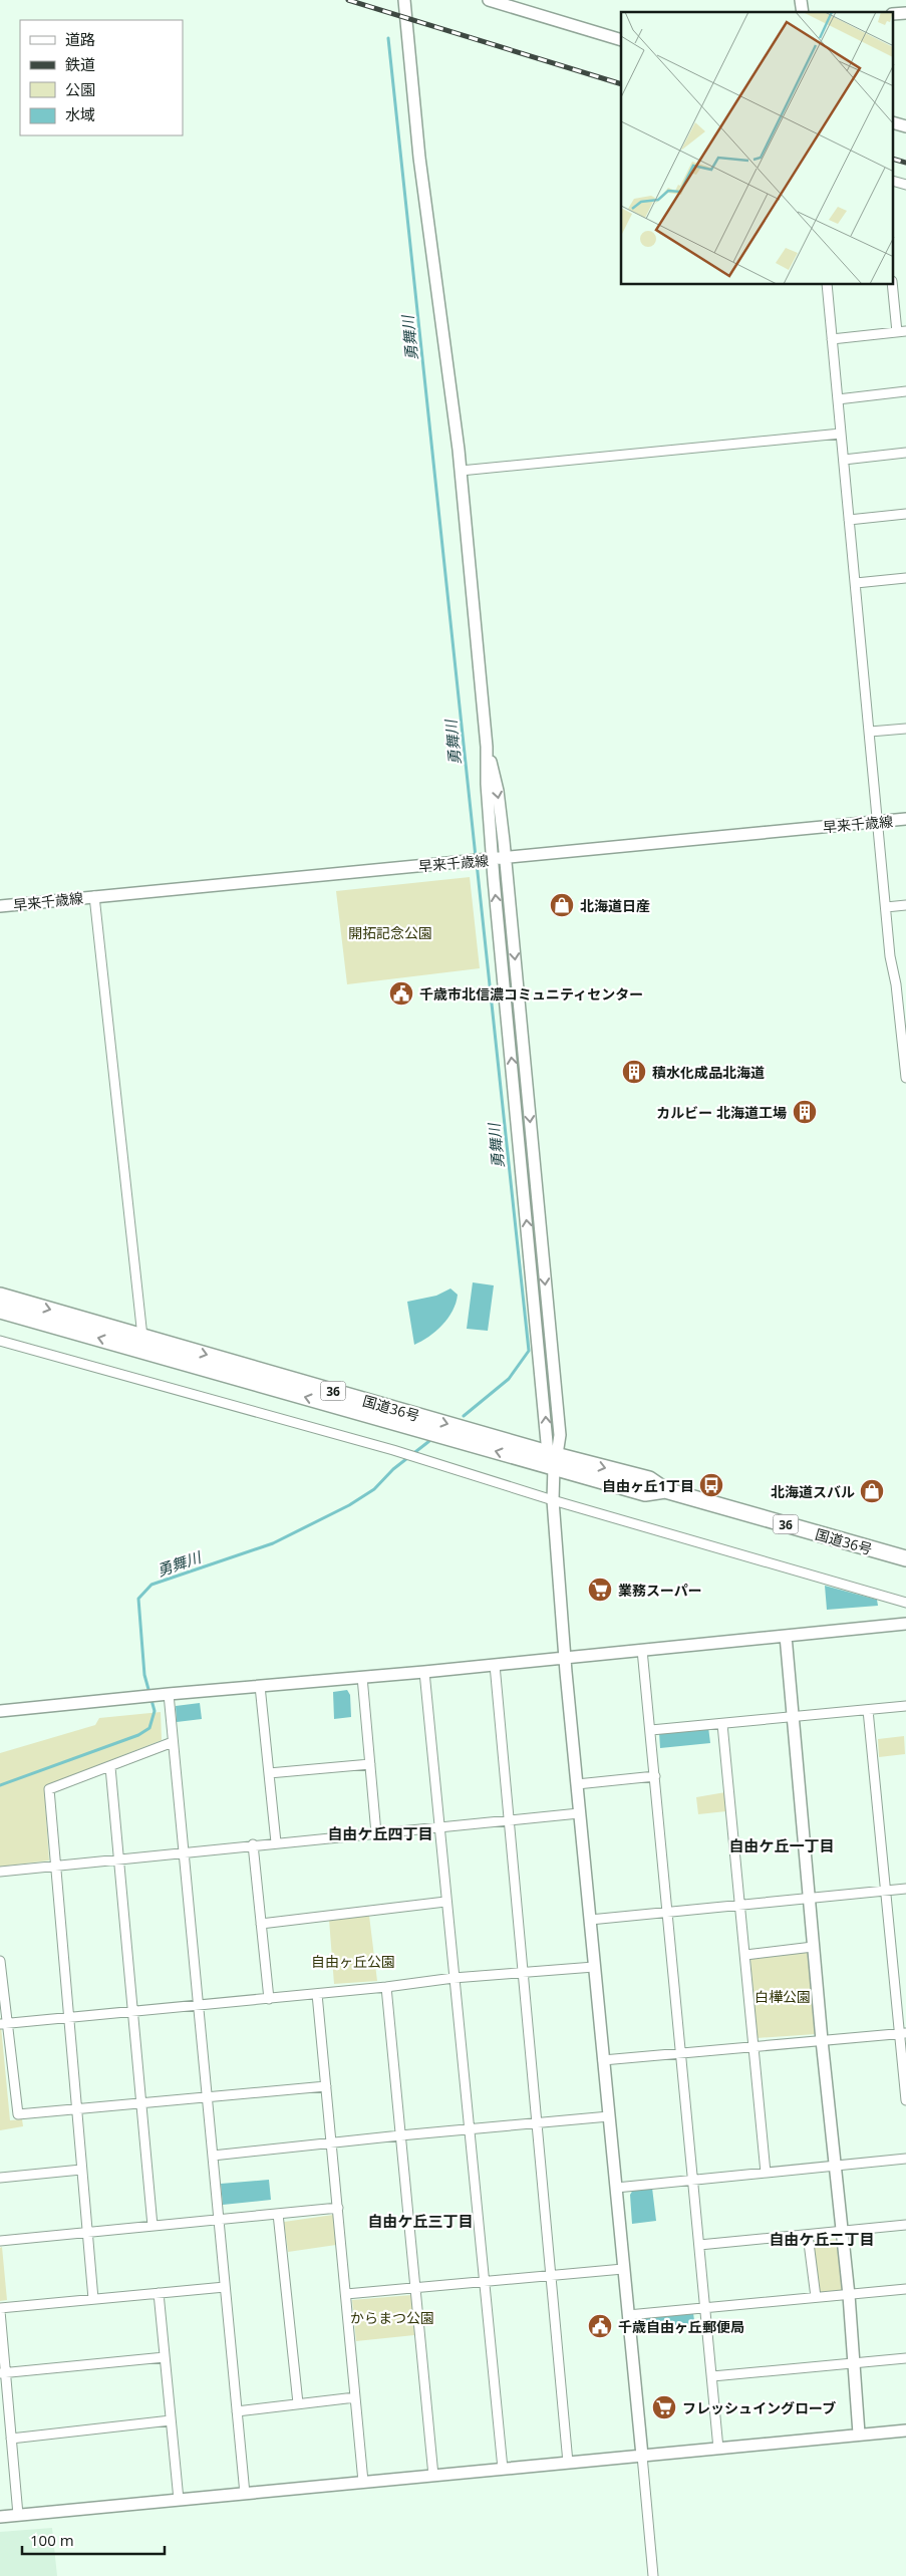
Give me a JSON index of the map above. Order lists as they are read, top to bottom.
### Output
{
  "streets": {
    "highway": ["36", "国道36号"],
    "street": ["早来千歳線"]
  },
  "districts": [
    "自由ケ丘四丁目",
    "自由ケ丘一丁目",
    "自由ケ丘三丁目",
    "自由ケ丘二丁目"
  ],
  "water": ["勇舞川"],
  "parks": [
    "開拓記念公園",
    "自由ヶ丘公園",
    "白樺公園",
    "からまつ公園"
  ],
  "places": {
    "shop": ["北海道日産", "北海道スバル"],
    "public building": ["千歳市北信濃コミュニティセンター", "千歳自由ヶ丘郵便局"],
    "building": ["積水化成品北海道", "カルビー 北海道工場"],
    "bus stop": ["自由ヶ丘1丁目"],
    "supermarket": ["業務スーパー", "フレッシュイングローブ"]
  },
  "legend": [
    "道路",
    "鉄道",
    "公園",
    "水域"
  ],
  "scale_bar": "100 m"
}
